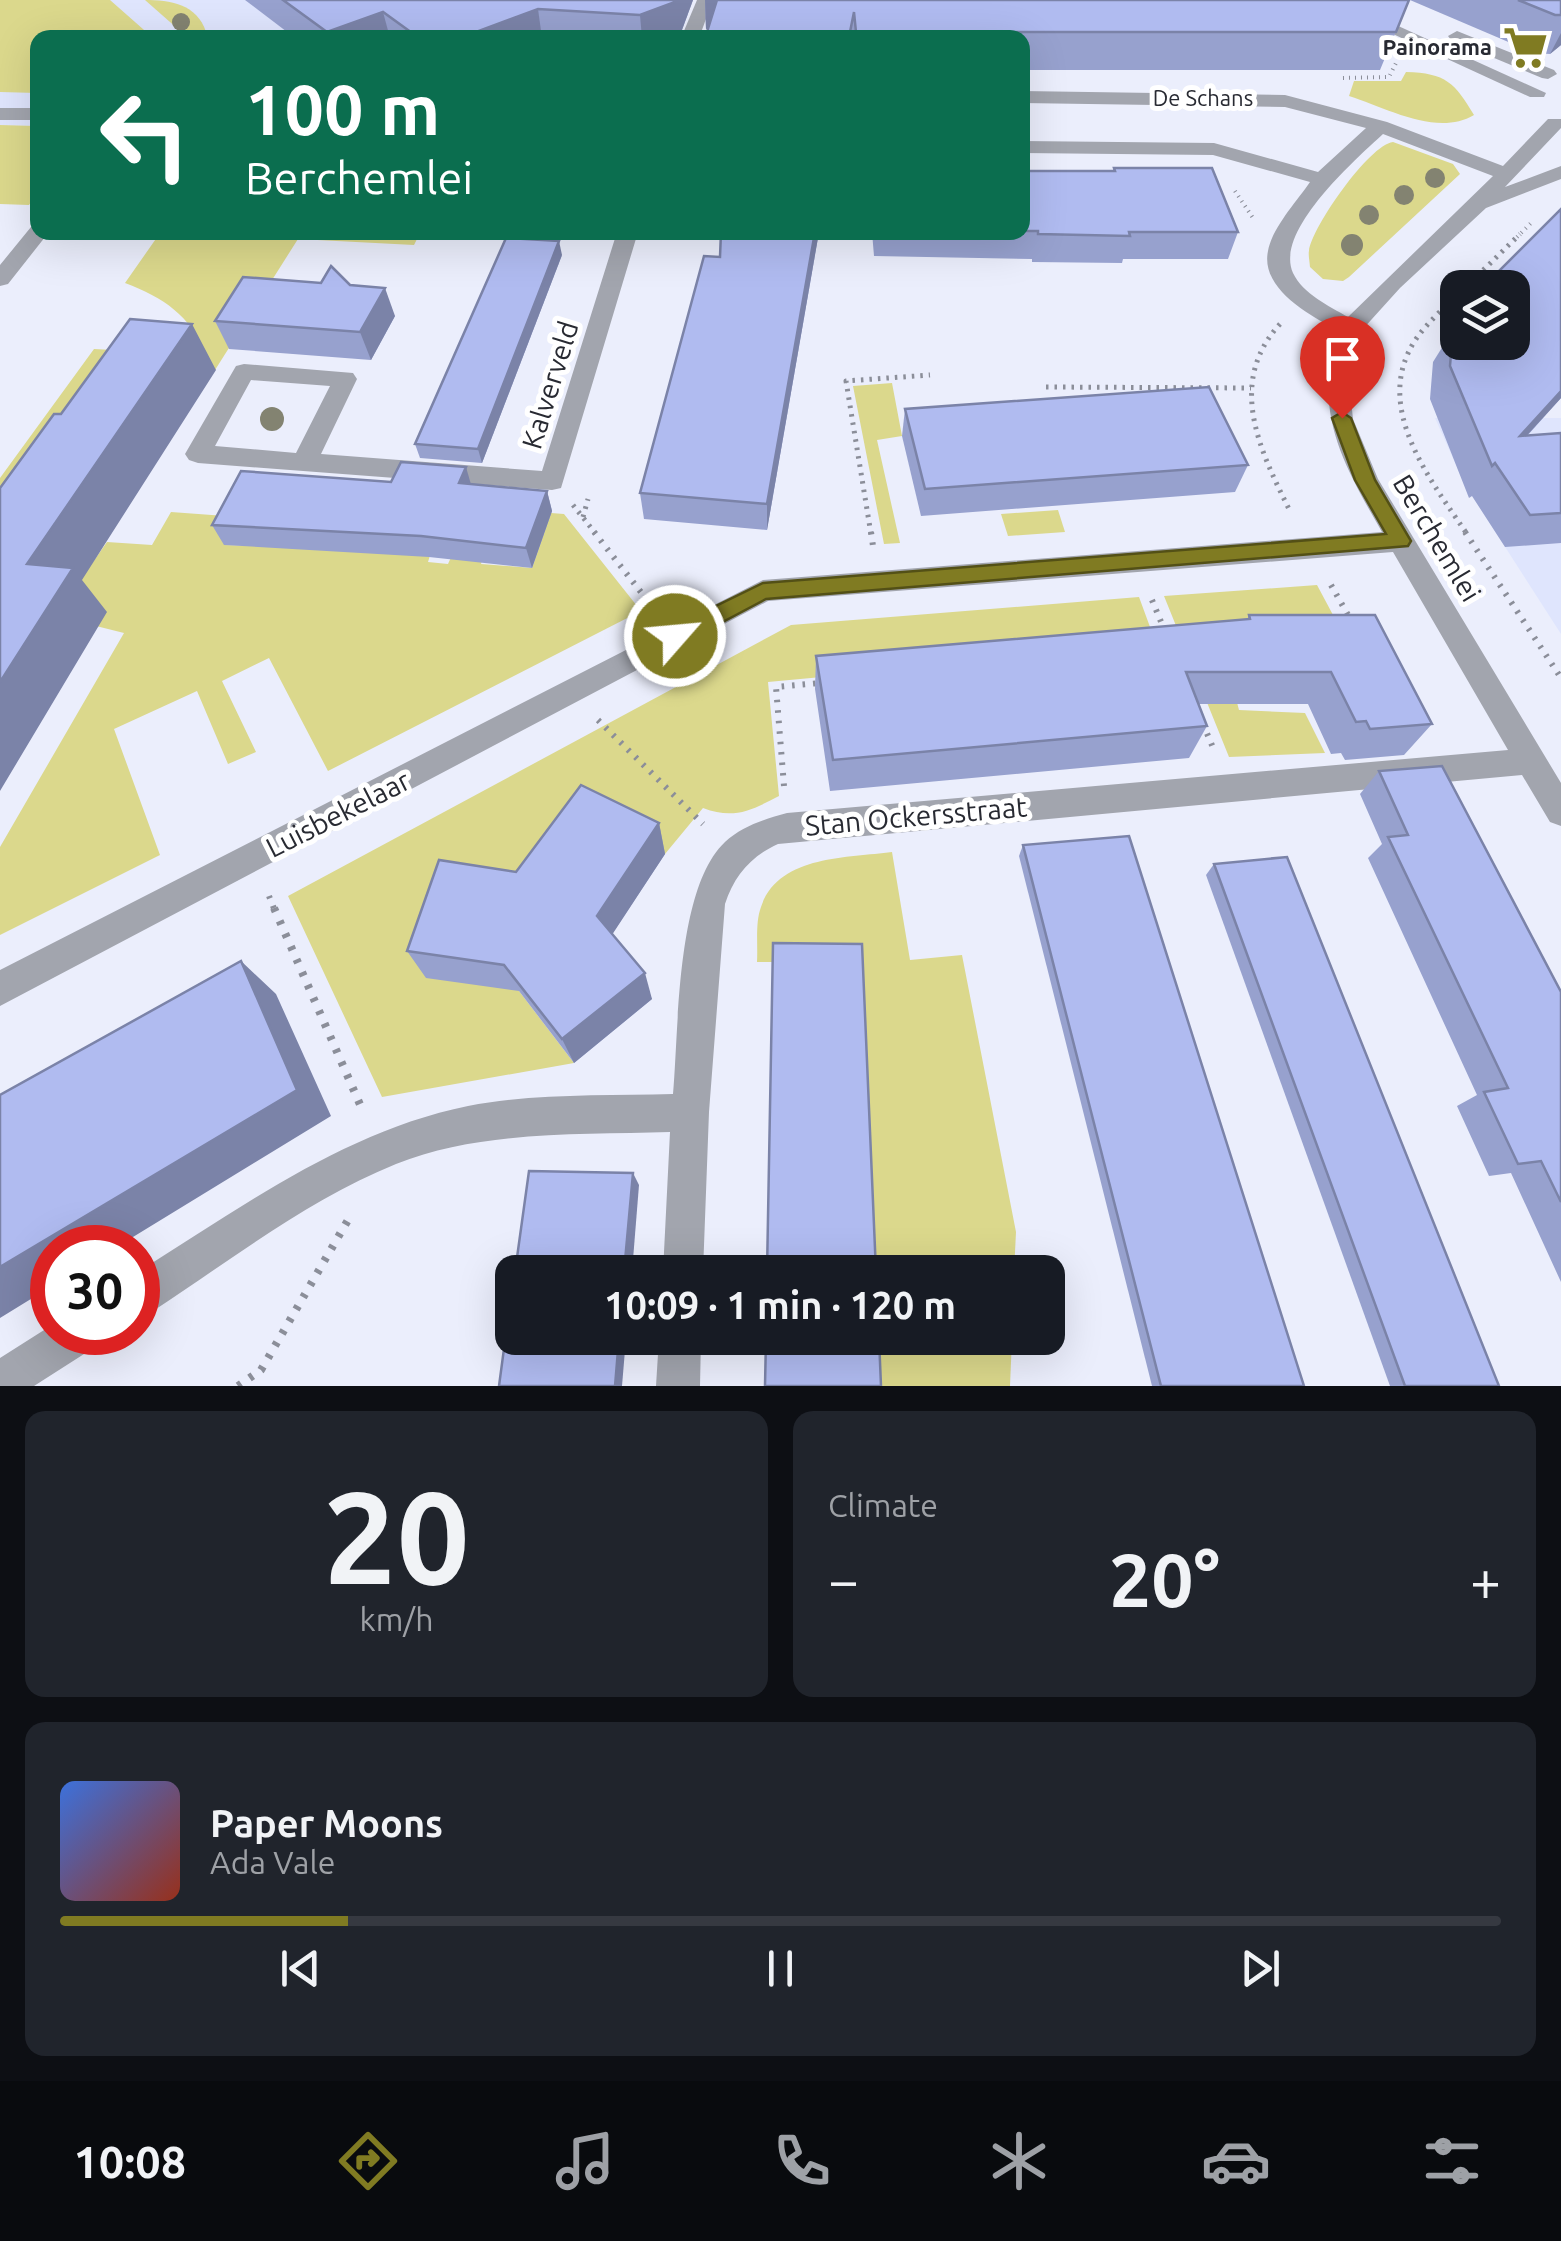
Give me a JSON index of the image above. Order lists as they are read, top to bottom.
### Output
{
  "streets": {
    "street": [
      "De Schans",
      "Kalverveld",
      "Berchemlei",
      "Luisbekelaar",
      "Stan Ockersstraat"
    ]
  },
  "crossings": [
    ["De Schans", "Berchemlei"],
    ["Kalverveld", "Luisbekelaar"],
    ["Berchemlei", "Luisbekelaar"],
    ["Berchemlei", "Stan Ockersstraat"]
  ],
  "places": {
    "supermarket": ["Painorama"]
  },
  "page": {
    "turn": ["100 m", "Berchemlei"],
    "limit": "30",
    "trip": "10:09 · 1 min · 120 m",
    "tile": [
      ["20", "km/h"],
      "Climate"
    ],
    "heat": ["−", "20°", "+"],
    "song": ["Paper Moons", "Ada Vale"],
    "tabs": "10:08"
  }
}
